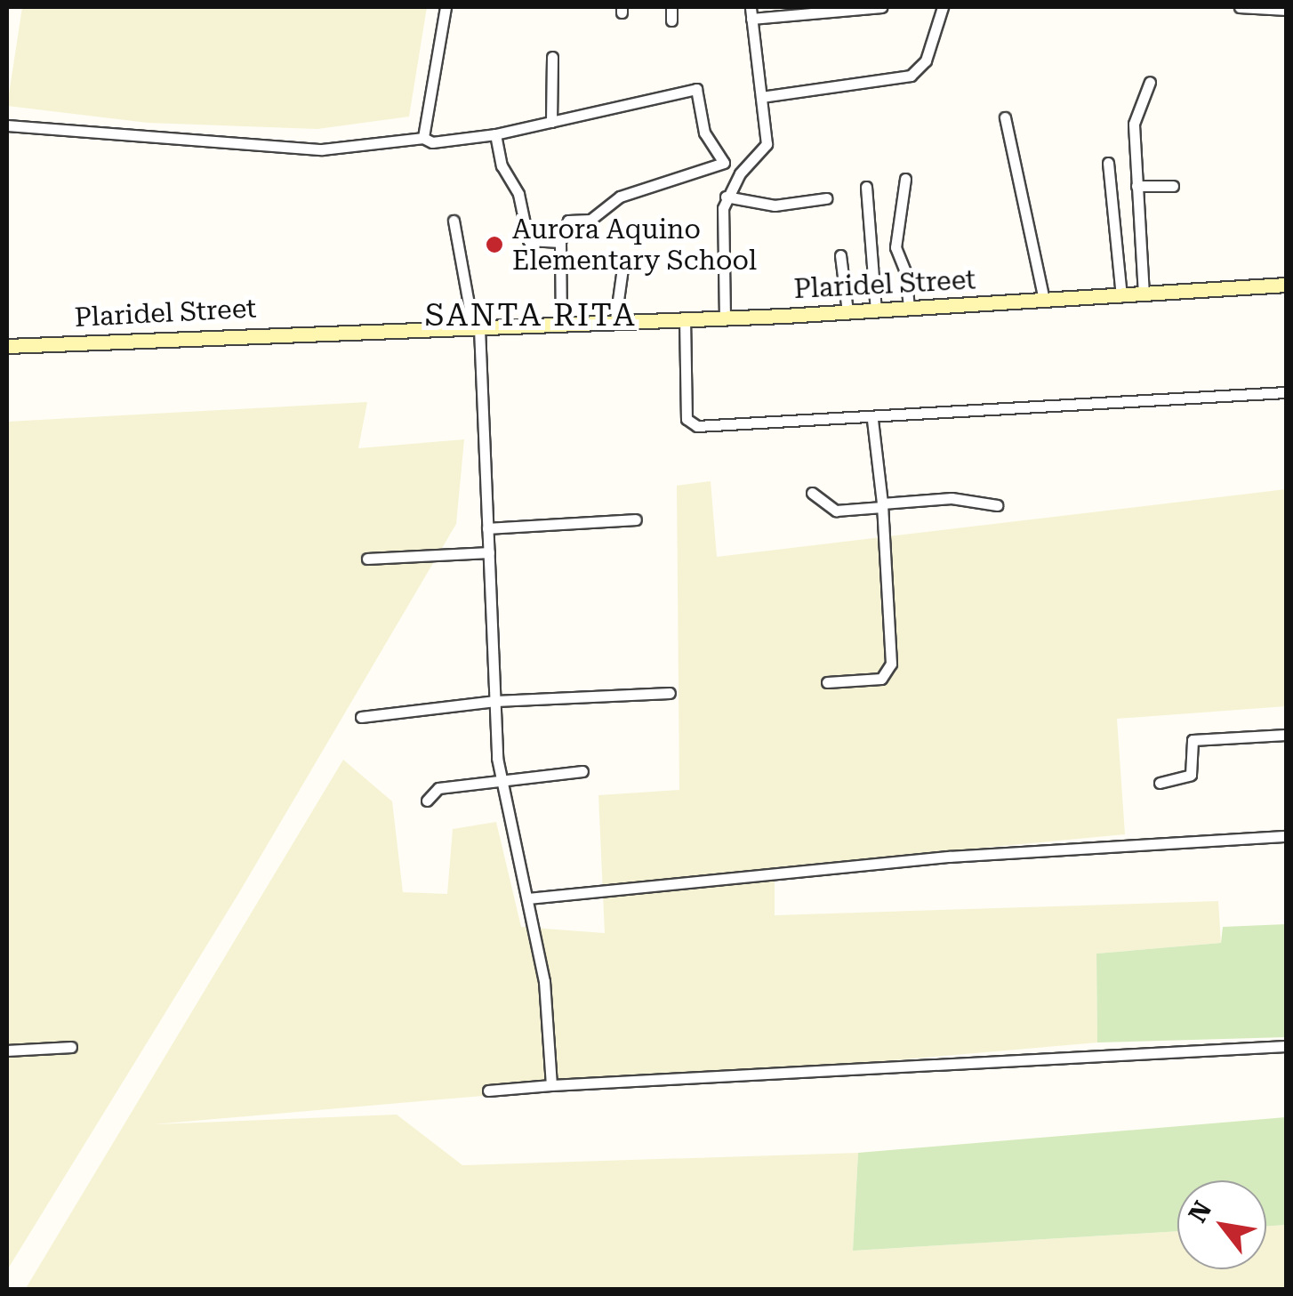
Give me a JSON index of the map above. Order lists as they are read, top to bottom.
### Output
{
  "streets": {
    "street": ["Plaridel Street"]
  },
  "districts": ["SANTA RITA"],
  "places": ["Aurora Aquino Elementary School"],
  "north": "top left"
}
